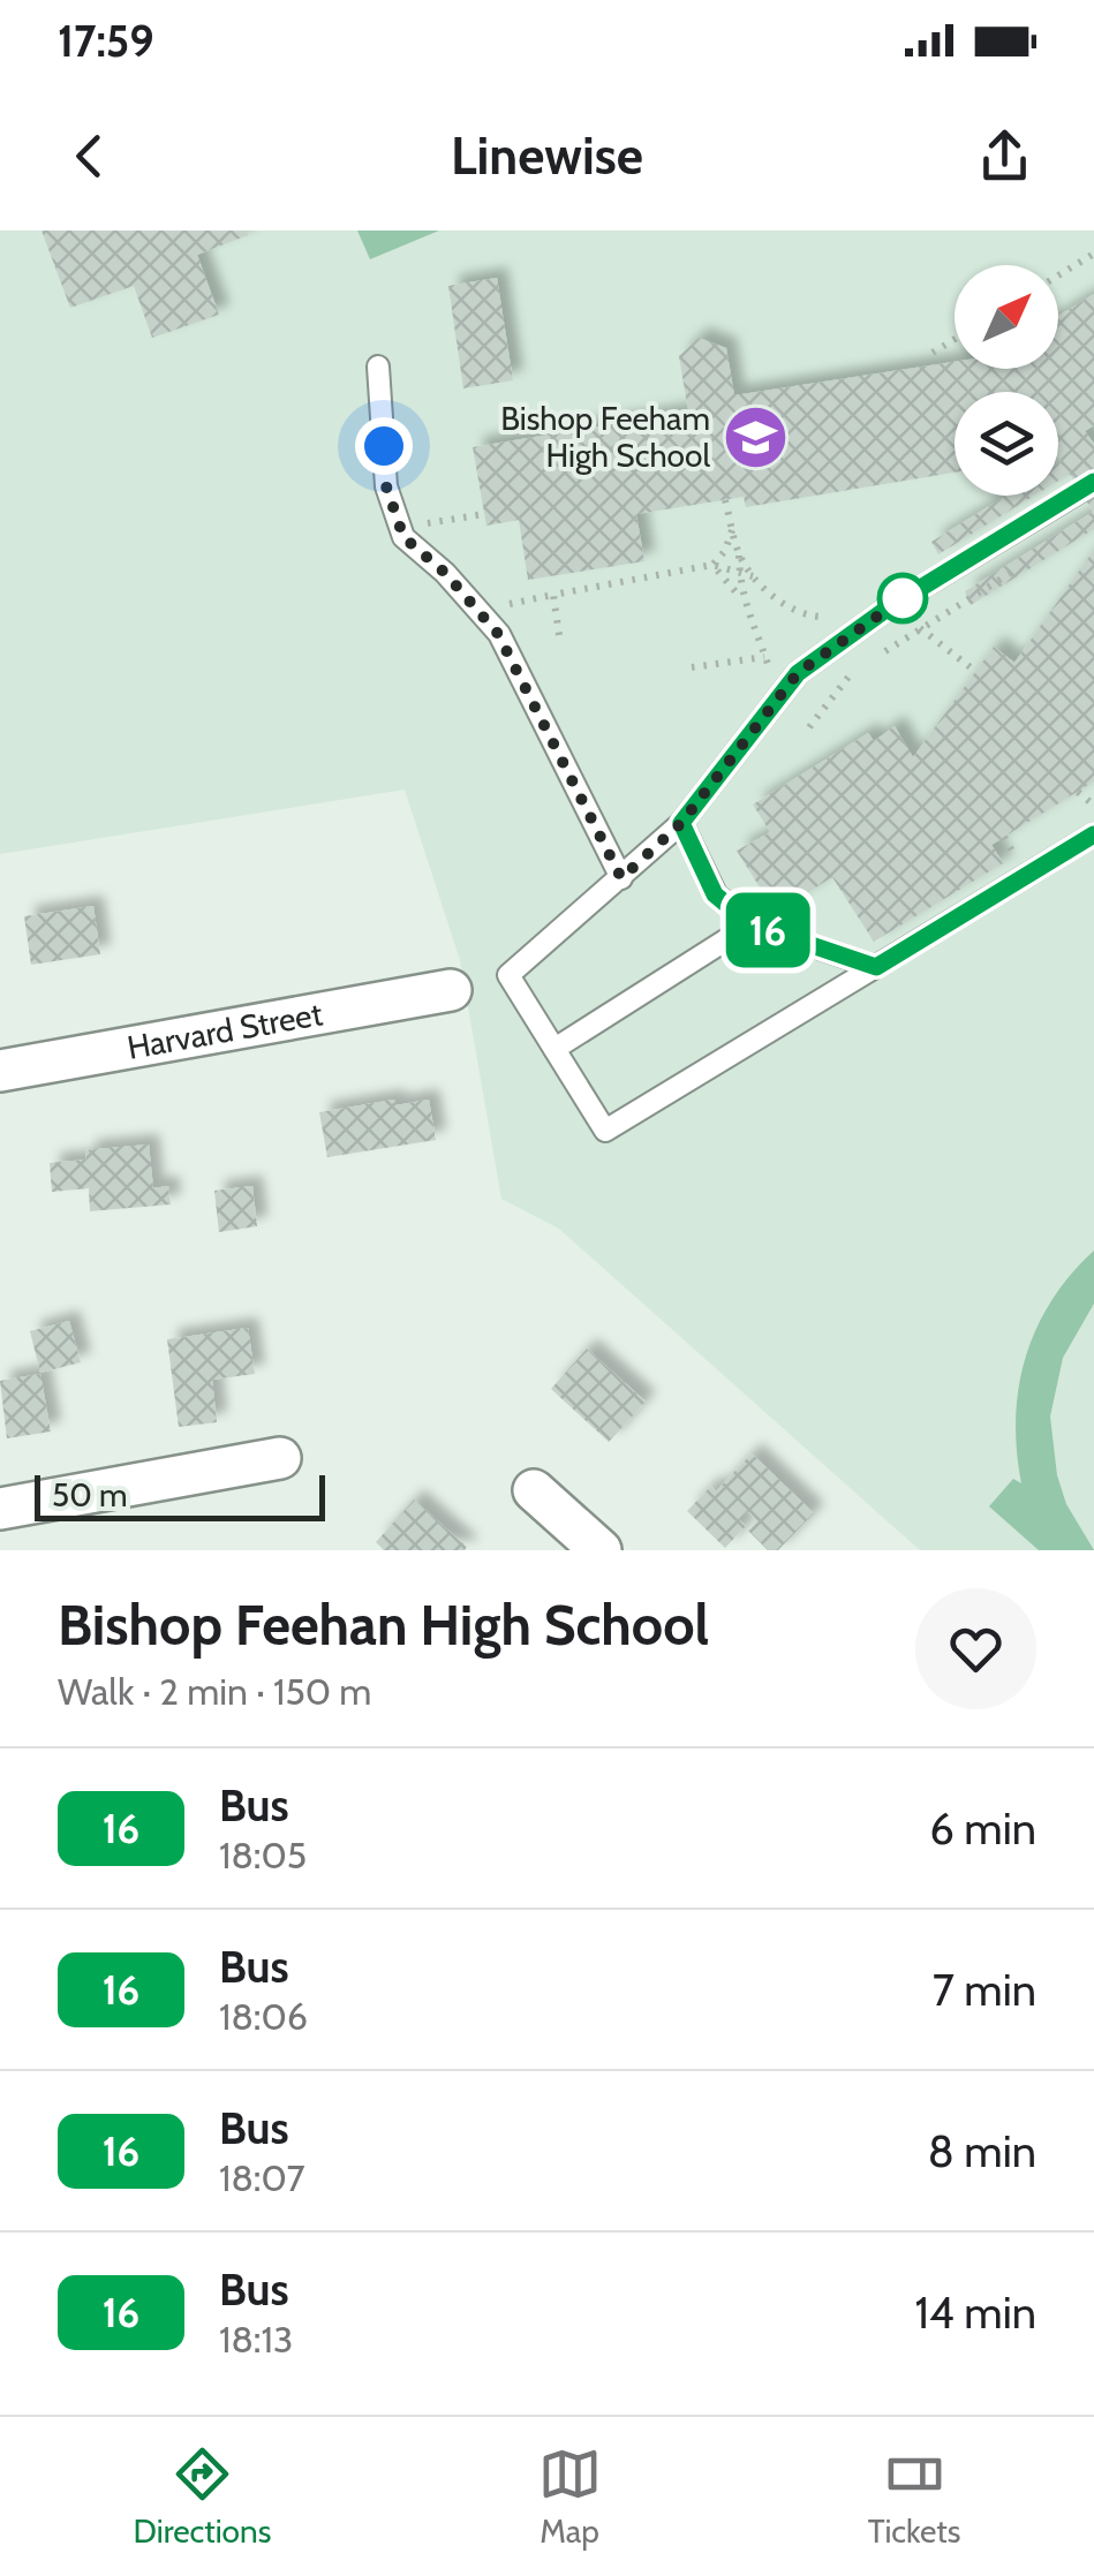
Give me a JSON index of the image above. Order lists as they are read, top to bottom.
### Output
{
  "streets": {
    "street": ["Harvard Street"]
  },
  "places": {
    "school or university": ["Bishop Feeham High School"]
  },
  "lines": ["bus line 16"],
  "scale_bar": "50 m",
  "north": "top right",
  "page": {
    "status": "17:59",
    "header": "Linewise",
    "on_map": "16",
    "scale": "50 m",
    "heading": ["Bishop Feehan High School", "Walk · 2 min · 150 m"],
    "list": [
      {
        "mark": "16",
        "name": "Bus",
        "note": "18:05",
        "value": "6 min"
      },
      {
        "mark": "16",
        "name": "Bus",
        "note": "18:06",
        "value": "7 min"
      },
      {
        "mark": "16",
        "name": "Bus",
        "note": "18:07",
        "value": "8 min"
      },
      {
        "mark": "16",
        "name": "Bus",
        "note": "18:13",
        "value": "14 min"
      }
    ],
    "tabs": ["Directions", "Map", "Tickets"]
  }
}
